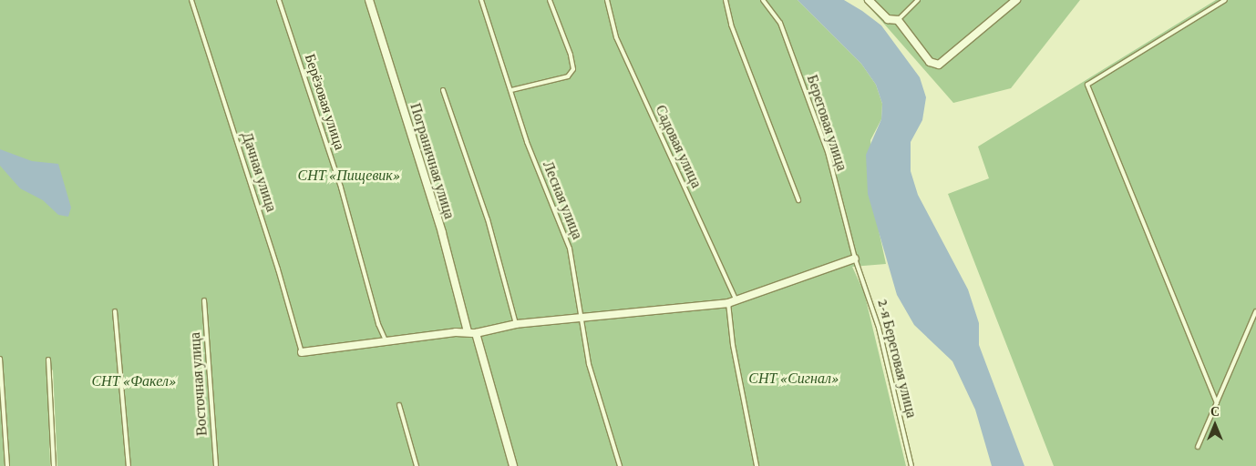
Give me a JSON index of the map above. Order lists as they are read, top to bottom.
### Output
{
  "streets": {
    "street": ["Пограничная улица"],
    "lane": [
      "Берёзовая улица",
      "Береговая улица",
      "Садовая улица",
      "Дачная улица",
      "Лесная улица",
      "2-я Береговая улица",
      "Восточная улица"
    ]
  },
  "crossings": [
    ["Береговая улица", "2-я Береговая улица"]
  ],
  "parks": ["СНТ «Пищевик»", "СНТ «Сигнал»", "СНТ «Факел»"],
  "north": "top"
}
